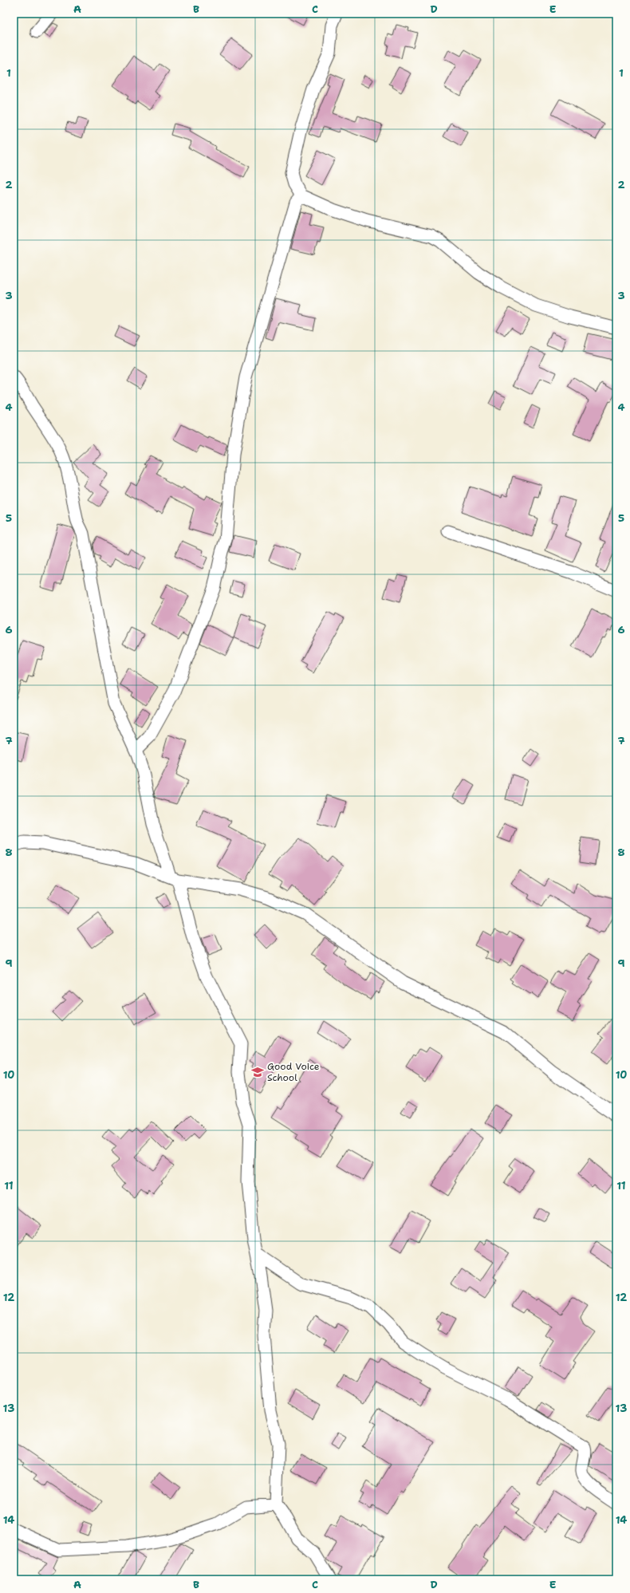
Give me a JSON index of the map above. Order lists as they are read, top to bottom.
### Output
{
  "places": {
    "school or university": ["Good Voice School"]
  },
  "grid": {
    "columns": [
      "A",
      "B",
      "C",
      "D",
      "E"
    ],
    "rows": [
      "1",
      "2",
      "3",
      "4",
      "5",
      "6",
      "7",
      "8",
      "9",
      "10",
      "11",
      "12",
      "13",
      "14"
    ]
  }
}
